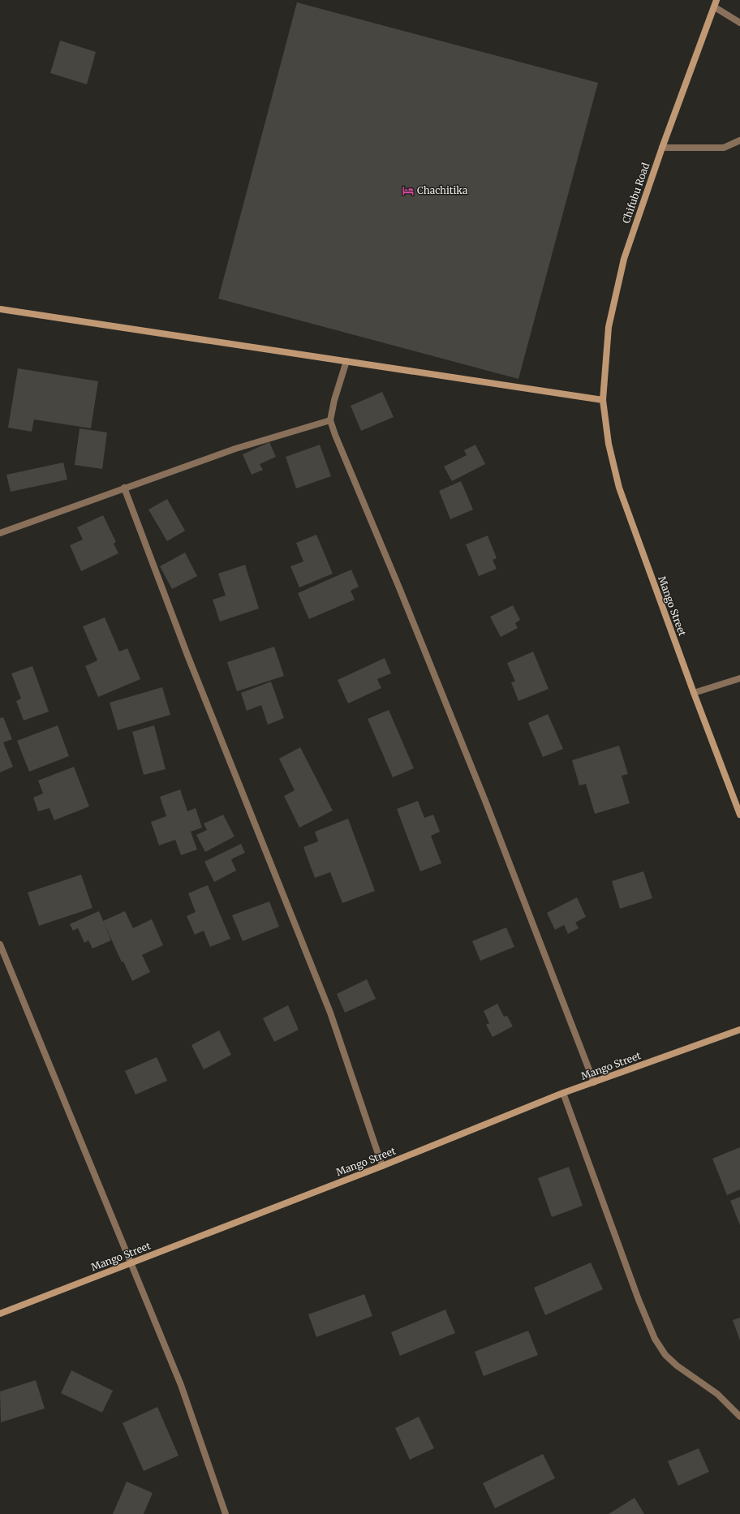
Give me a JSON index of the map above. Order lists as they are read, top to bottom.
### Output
{
  "streets": {
    "main road": ["Chifubu Road", "Mango Street"]
  },
  "crossings": [
    ["Chifubu Road", "Mango Street"]
  ],
  "places": {
    "hotel": ["Chachitika"]
  }
}
